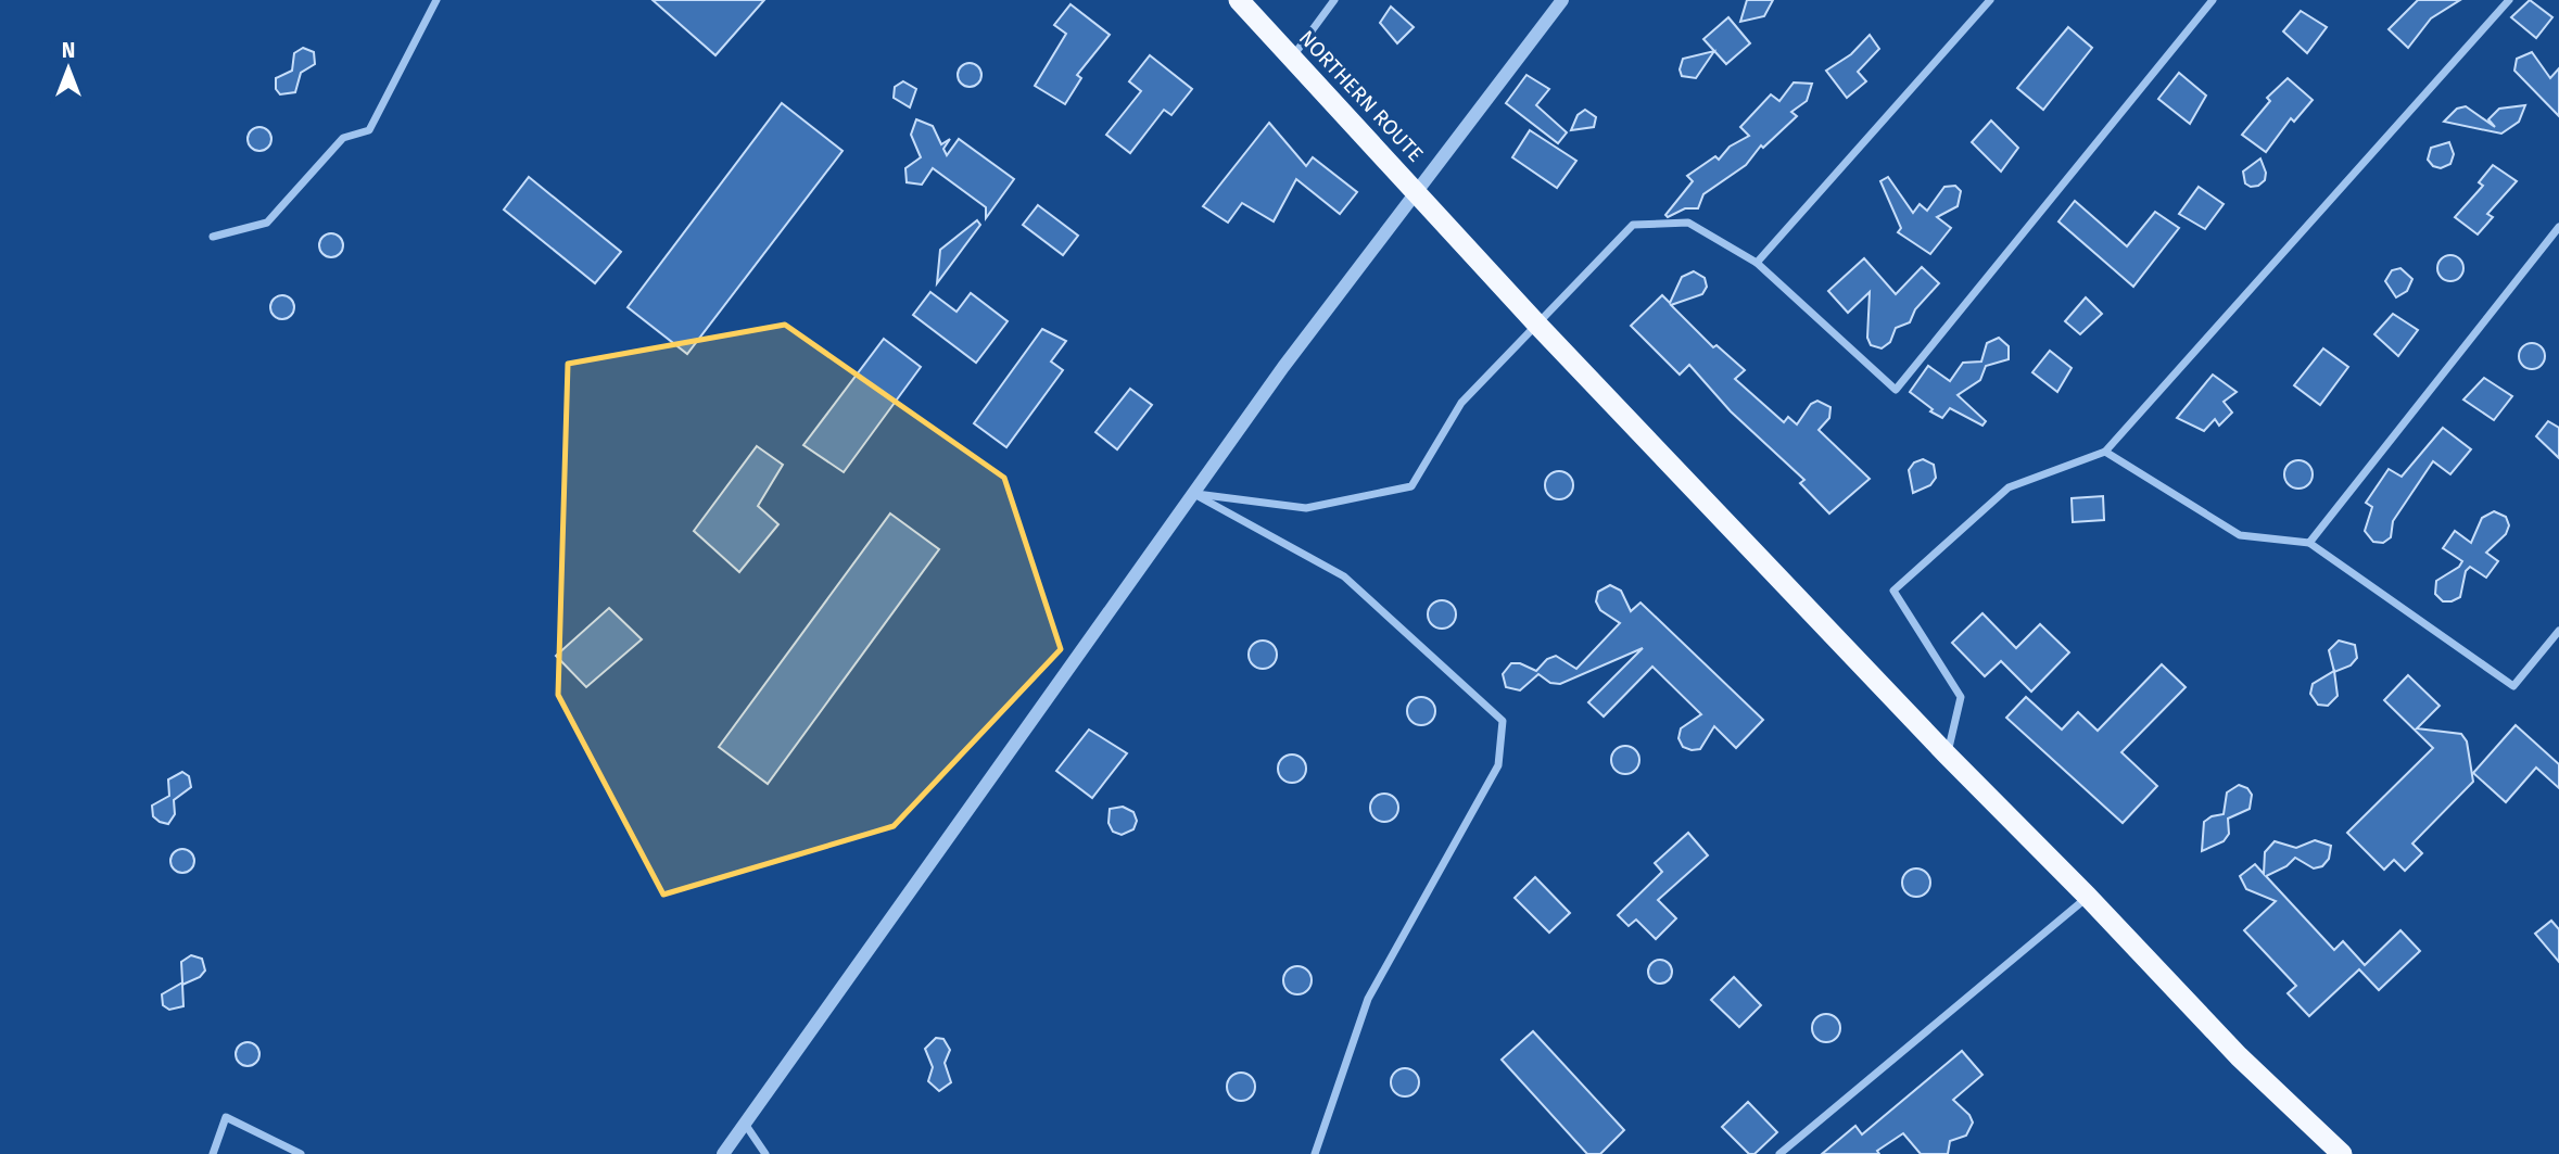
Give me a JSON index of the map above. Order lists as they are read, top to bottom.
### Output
{
  "streets": {
    "highway": ["NORTHERN ROUTE"]
  },
  "north": "top"
}
